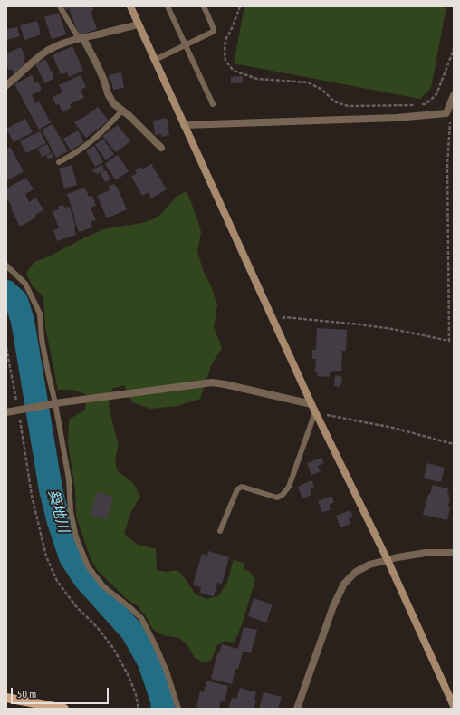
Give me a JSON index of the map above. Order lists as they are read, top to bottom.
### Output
{
  "water": ["築地川"],
  "scale_bar": "50 m"
}
